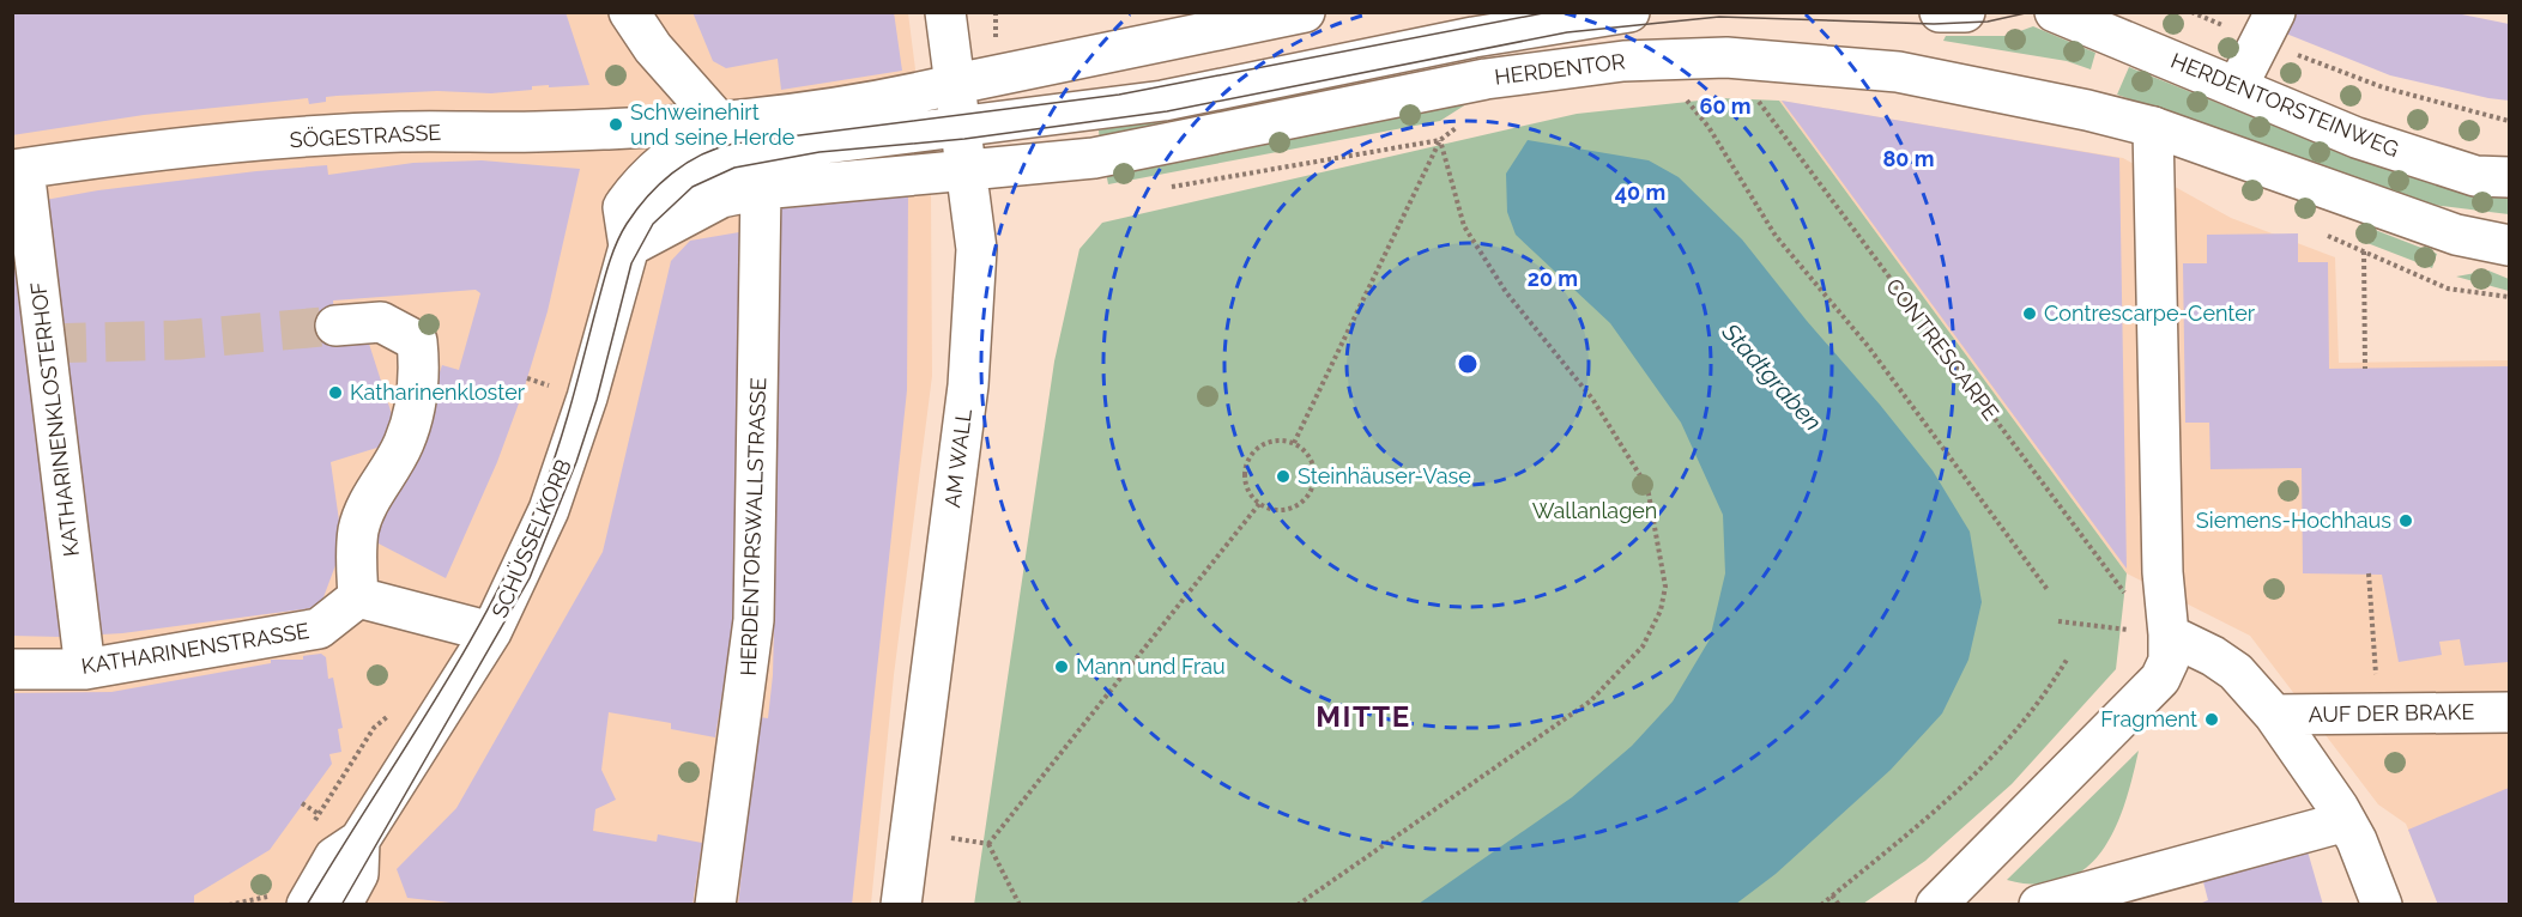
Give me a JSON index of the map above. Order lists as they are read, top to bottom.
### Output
{
  "streets": {
    "street": [
      "HERDENTOR",
      "HERDENTORSTEINWEG",
      "SÖGESTRASSE",
      "KATHARINENKLOSTERHOF",
      "AM WALL",
      "HERDENTORSWALLSTRASSE",
      "SCHÜSSELKORB",
      "KATHARINENSTRASSE",
      "AUF DER BRAKE"
    ],
    "path": ["CONTRESCARPE"]
  },
  "crossings": [
    ["HERDENTOR", "CONTRESCARPE"],
    ["HERDENTOR", "AM WALL"],
    ["SÖGESTRASSE", "KATHARINENKLOSTERHOF"],
    ["SÖGESTRASSE", "AM WALL"],
    ["SÖGESTRASSE", "SCHÜSSELKORB"],
    ["KATHARINENKLOSTERHOF", "KATHARINENSTRASSE"]
  ],
  "districts": ["MITTE"],
  "water": ["Stadtgraben"],
  "parks": ["Wallanlagen"],
  "places": [
    "Schweinehirt und seine Herde",
    "Contrescarpe-Center",
    "Katharinenkloster",
    "Steinhäuser-Vase",
    "Siemens-Hochhaus",
    "Mann und Frau",
    "Fragment"
  ],
  "rings": [
    "60 m",
    "80 m",
    "40 m",
    "20 m"
  ]
}
